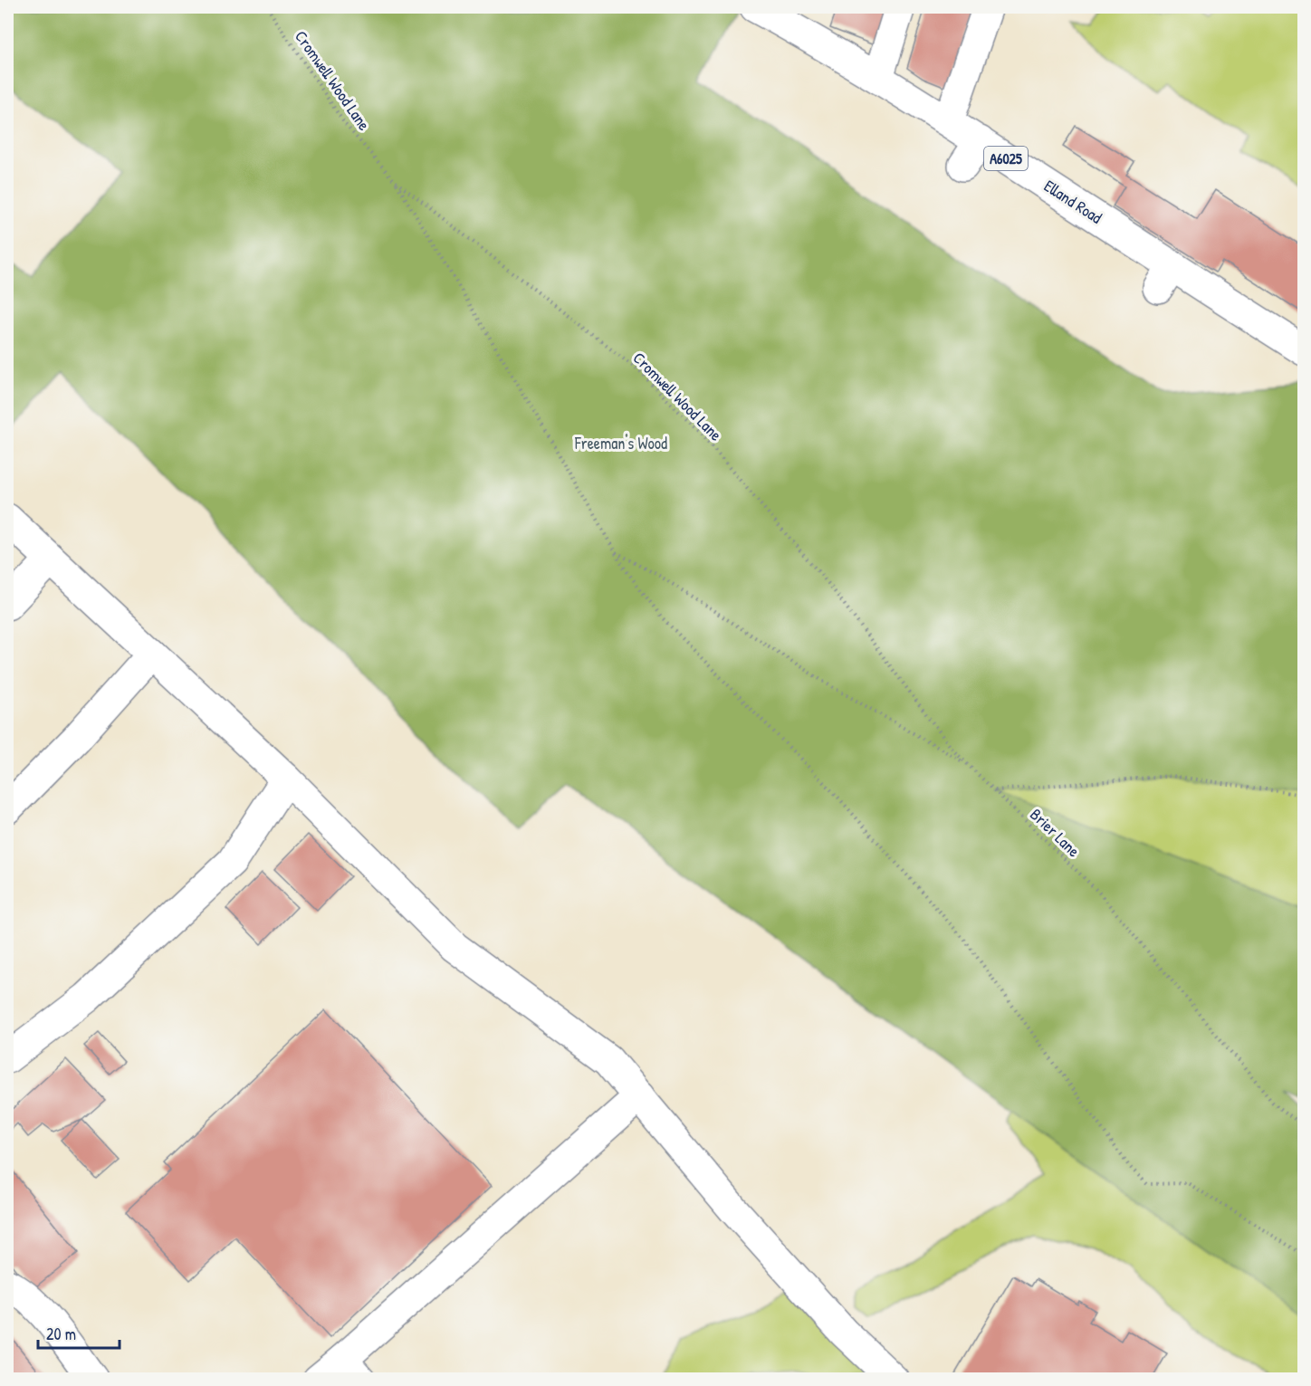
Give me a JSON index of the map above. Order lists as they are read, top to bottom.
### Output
{
  "streets": {
    "main road": ["A6025", "Elland Road"],
    "path": ["Cromwell Wood Lane", "Brier Lane"]
  },
  "crossings": [
    ["Cromwell Wood Lane", "Brier Lane"]
  ],
  "parks": ["Freeman's Wood"],
  "scale_bar": "20 m"
}
